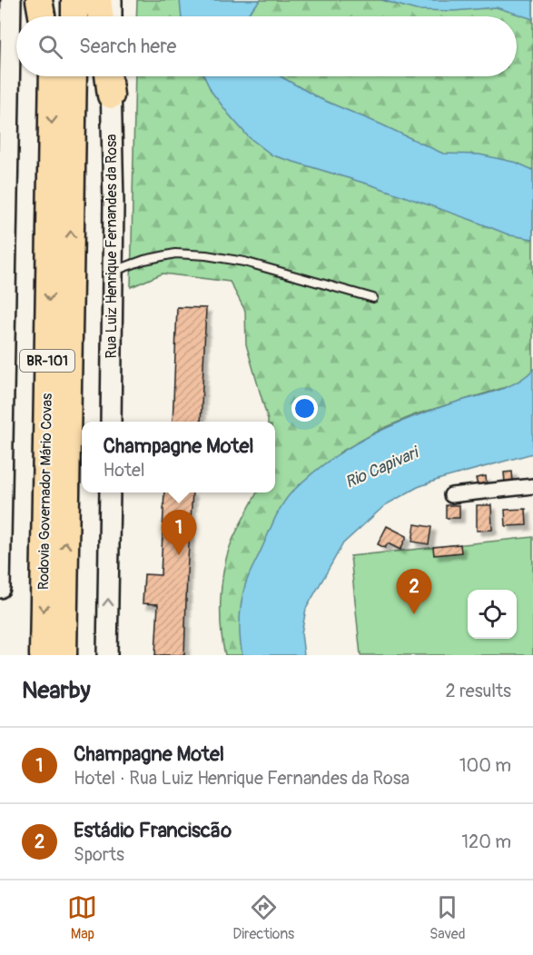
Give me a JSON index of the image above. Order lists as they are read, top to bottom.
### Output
{
  "streets": {
    "highway": ["BR-101", "Rodovia Governador Mário Covas"],
    "main road": ["Rua Luiz Henrique Fernandes da Rosa"]
  },
  "water": ["Rio Capivari"],
  "page": {
    "search": "Search here",
    "popup": ["Champagne Motel", "Hotel"],
    "pins": ["1", "2"],
    "heading": ["Nearby", "2 results"],
    "list": [
      {
        "mark": "1",
        "name": "Champagne Motel",
        "note": "Hotel · Rua Luiz Henrique Fernandes da Rosa",
        "value": "100 m"
      },
      {
        "mark": "2",
        "name": "Estádio Franciscão",
        "note": "Sports",
        "value": "120 m"
      }
    ],
    "nav": ["Map", "Directions", "Saved"]
  }
}
